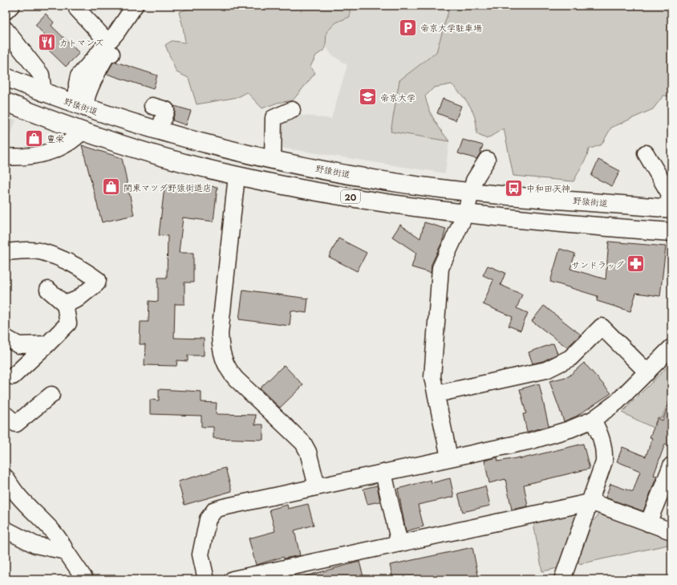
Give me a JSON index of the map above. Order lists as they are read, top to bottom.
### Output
{
  "streets": {
    "main road": ["野猿街道", "20"]
  },
  "places": {
    "parking": ["帝京大学駐車場"],
    "restaurant": ["カトマンズ"],
    "school or university": ["帝京大学"],
    "shop": ["豊栄", "関東マツダ野猿街道店"],
    "bus stop": ["中和田天神"],
    "pharmacy": ["サンドラッグ"]
  }
}
